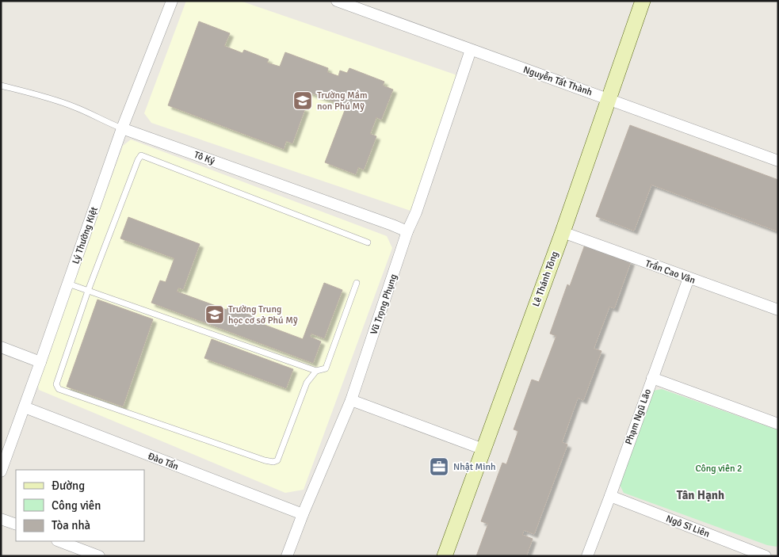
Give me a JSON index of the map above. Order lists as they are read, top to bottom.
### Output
{
  "streets": {
    "street": [
      "Nguyễn Tất Thành",
      "Tô Ký",
      "Lý Thường Kiệt",
      "Trần Cao Vân",
      "Lê Thánh Tông",
      "Vũ Trọng Phụng",
      "Phạm Ngũ Lão",
      "Đào Tấn",
      "Ngô Sĩ Liên"
    ]
  },
  "crossings": [
    ["Nguyễn Tất Thành", "Lê Thánh Tông"],
    ["Nguyễn Tất Thành", "Vũ Trọng Phụng"],
    ["Tô Ký", "Lý Thường Kiệt"],
    ["Tô Ký", "Vũ Trọng Phụng"],
    ["Lý Thường Kiệt", "Đào Tấn"],
    ["Trần Cao Vân", "Lê Thánh Tông"],
    ["Trần Cao Vân", "Phạm Ngũ Lão"],
    ["Vũ Trọng Phụng", "Đào Tấn"],
    ["Phạm Ngũ Lão", "Ngô Sĩ Liên"]
  ],
  "districts": ["Tân Hạnh"],
  "parks": ["Công viên 2"],
  "places": {
    "school or university": ["Trường Mầm non Phú Mỹ", "Trường Trung học cơ sở Phú Mỹ"],
    "office": ["Nhật Minh"]
  },
  "legend": ["Đường", "Công viên", "Tòa nhà"]
}
